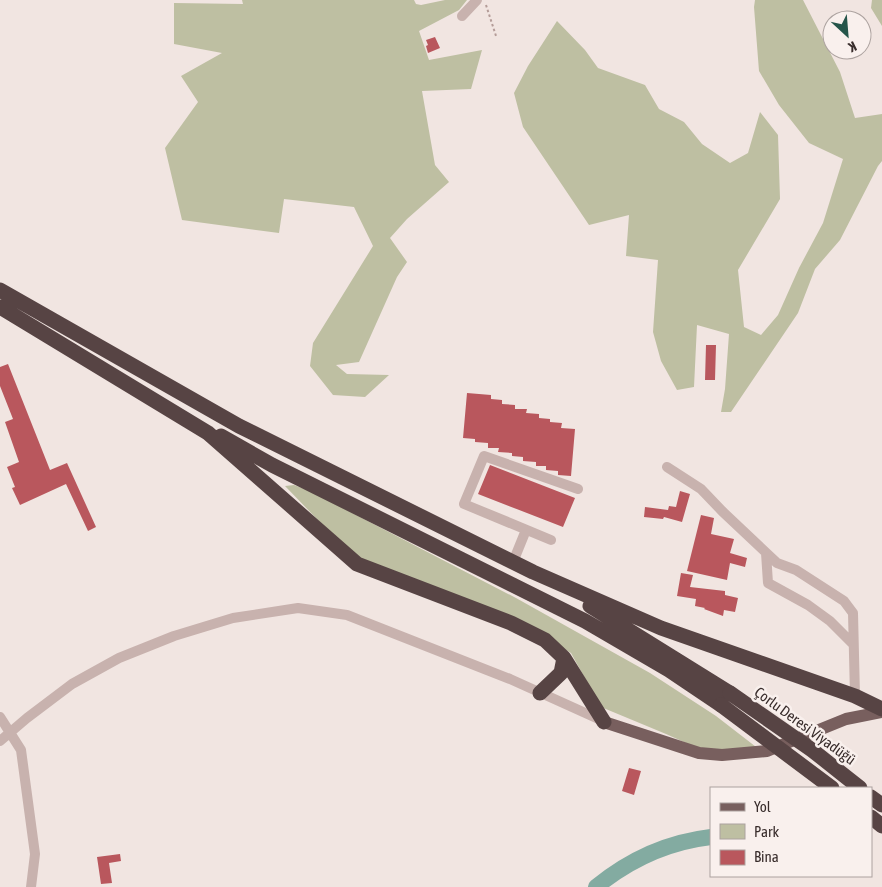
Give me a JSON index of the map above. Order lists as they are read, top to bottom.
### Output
{
  "streets": {
    "highway": ["Çorlu Deresi Viyadüğü"]
  },
  "legend": ["Yol", "Park", "Bina"],
  "north": "bottom right"
}
